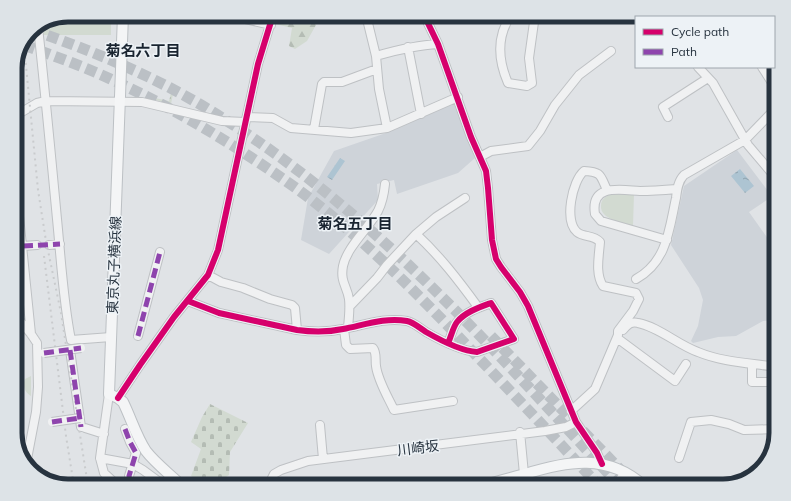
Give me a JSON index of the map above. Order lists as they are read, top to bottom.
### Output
{
  "streets": {
    "main road": ["東京丸子横浜線"],
    "street": ["川崎坂"]
  },
  "districts": ["菊名六丁目", "菊名五丁目"],
  "legend": ["Cycle path", "Path"]
}
